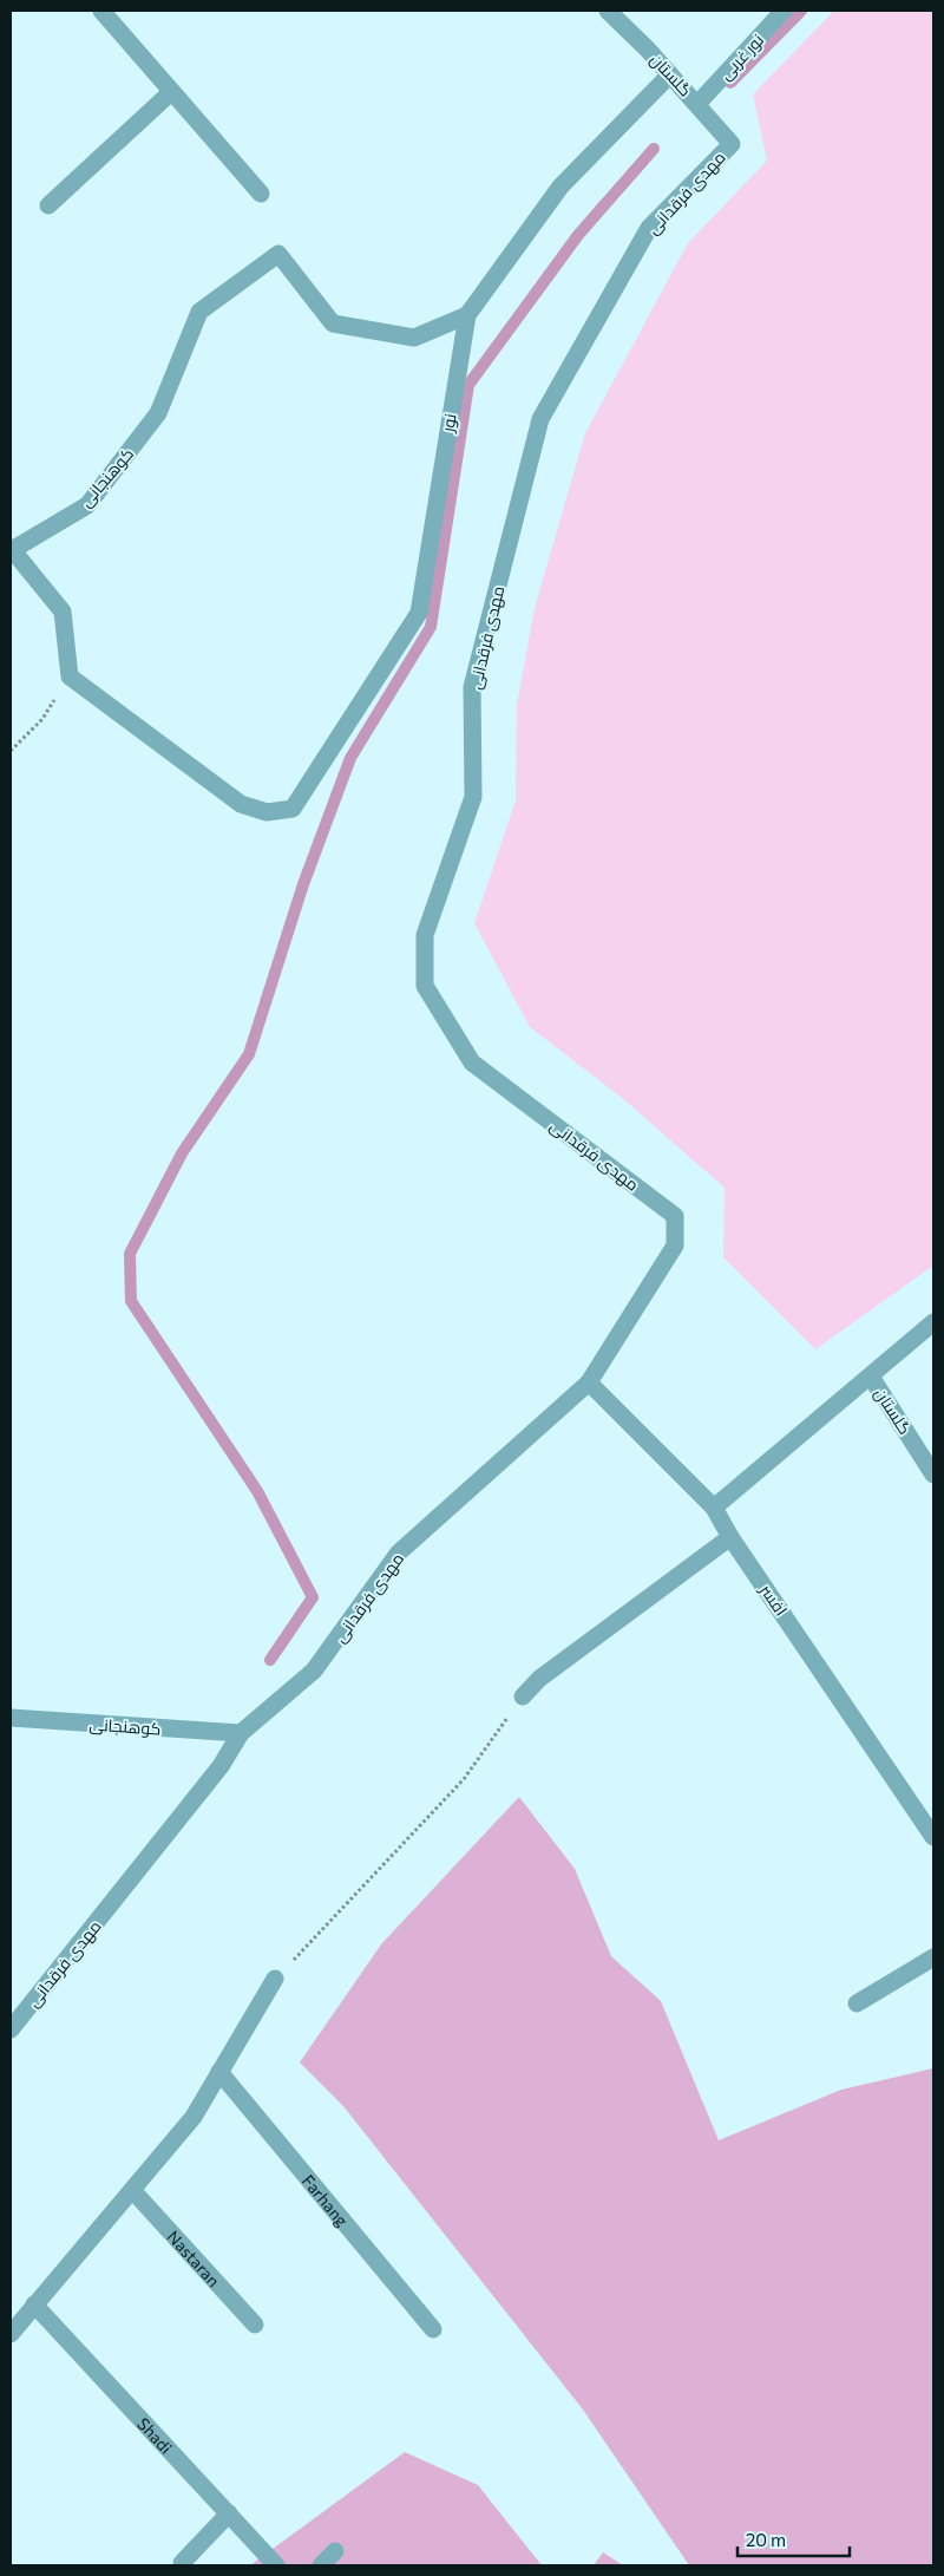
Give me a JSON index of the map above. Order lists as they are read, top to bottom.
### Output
{
  "streets": {
    "street": [
      "نور غربى",
      "گلستان",
      "مهدی فرقدانی",
      "نور",
      "کوهنجانی",
      "افسر",
      "Farhang",
      "Nastaran",
      "Shadi"
    ]
  },
  "crossings": [
    ["نور غربى", "گلستان"],
    ["گلستان", "مهدی فرقدانی"],
    ["گلستان", "نور"],
    ["مهدی فرقدانی", "کوهنجانی"],
    ["مهدی فرقدانی", "افسر"],
    ["نور", "کوهنجانی"]
  ],
  "scale_bar": "20 m"
}
